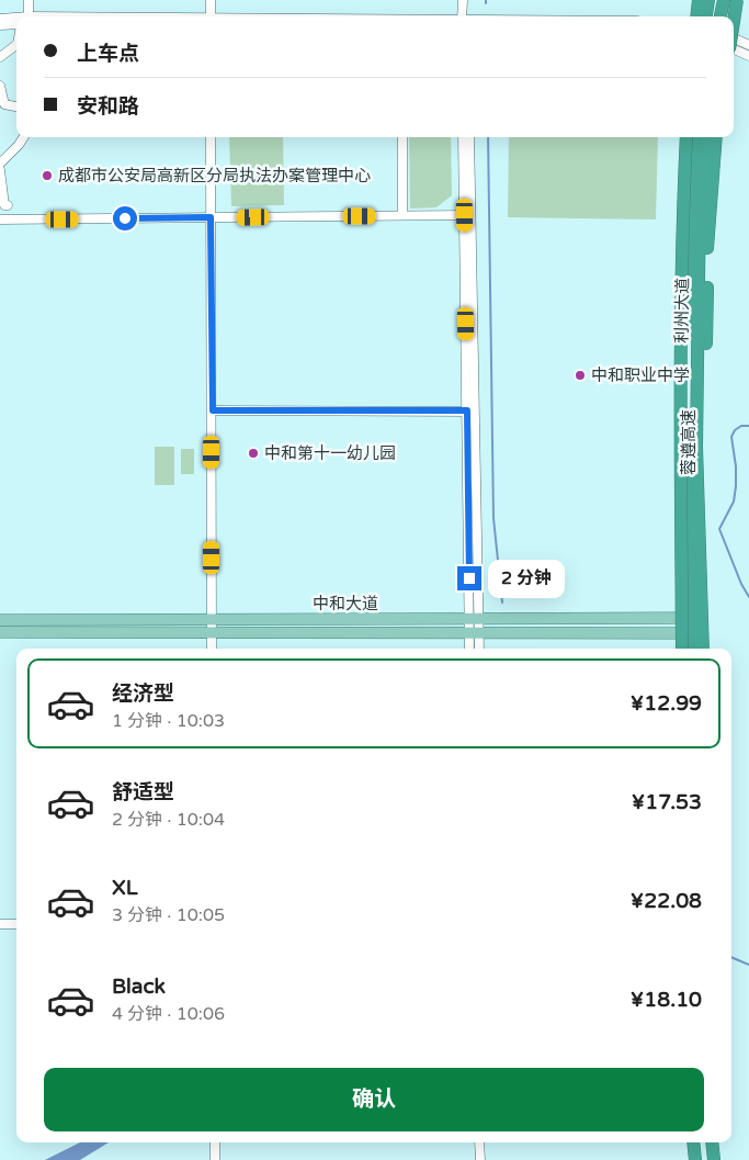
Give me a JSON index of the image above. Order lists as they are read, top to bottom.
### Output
{
  "streets": {
    "highway": ["利州大道", "蓉遵高速"],
    "main road": ["中和大道"]
  },
  "crossings": [
    ["利州大道", "中和大道"]
  ],
  "places": ["成都市公安局高新区分局执法办案管理中心", "中和职业中学", "中和第十一幼儿园"],
  "page": {
    "banner": ["上车点", "安和路"],
    "bubble": "2 分钟",
    "list": [
      {
        "name": "经济型",
        "note": "1 分钟 · 10:03",
        "value": "¥12.99"
      },
      {
        "name": "舒适型",
        "note": "2 分钟 · 10:04",
        "value": "¥17.53"
      },
      {
        "name": "XL",
        "note": "3 分钟 · 10:05",
        "value": "¥22.08"
      },
      {
        "name": "Black",
        "note": "4 分钟 · 10:06",
        "value": "¥18.10"
      }
    ],
    "buttons": "确认"
  }
}
